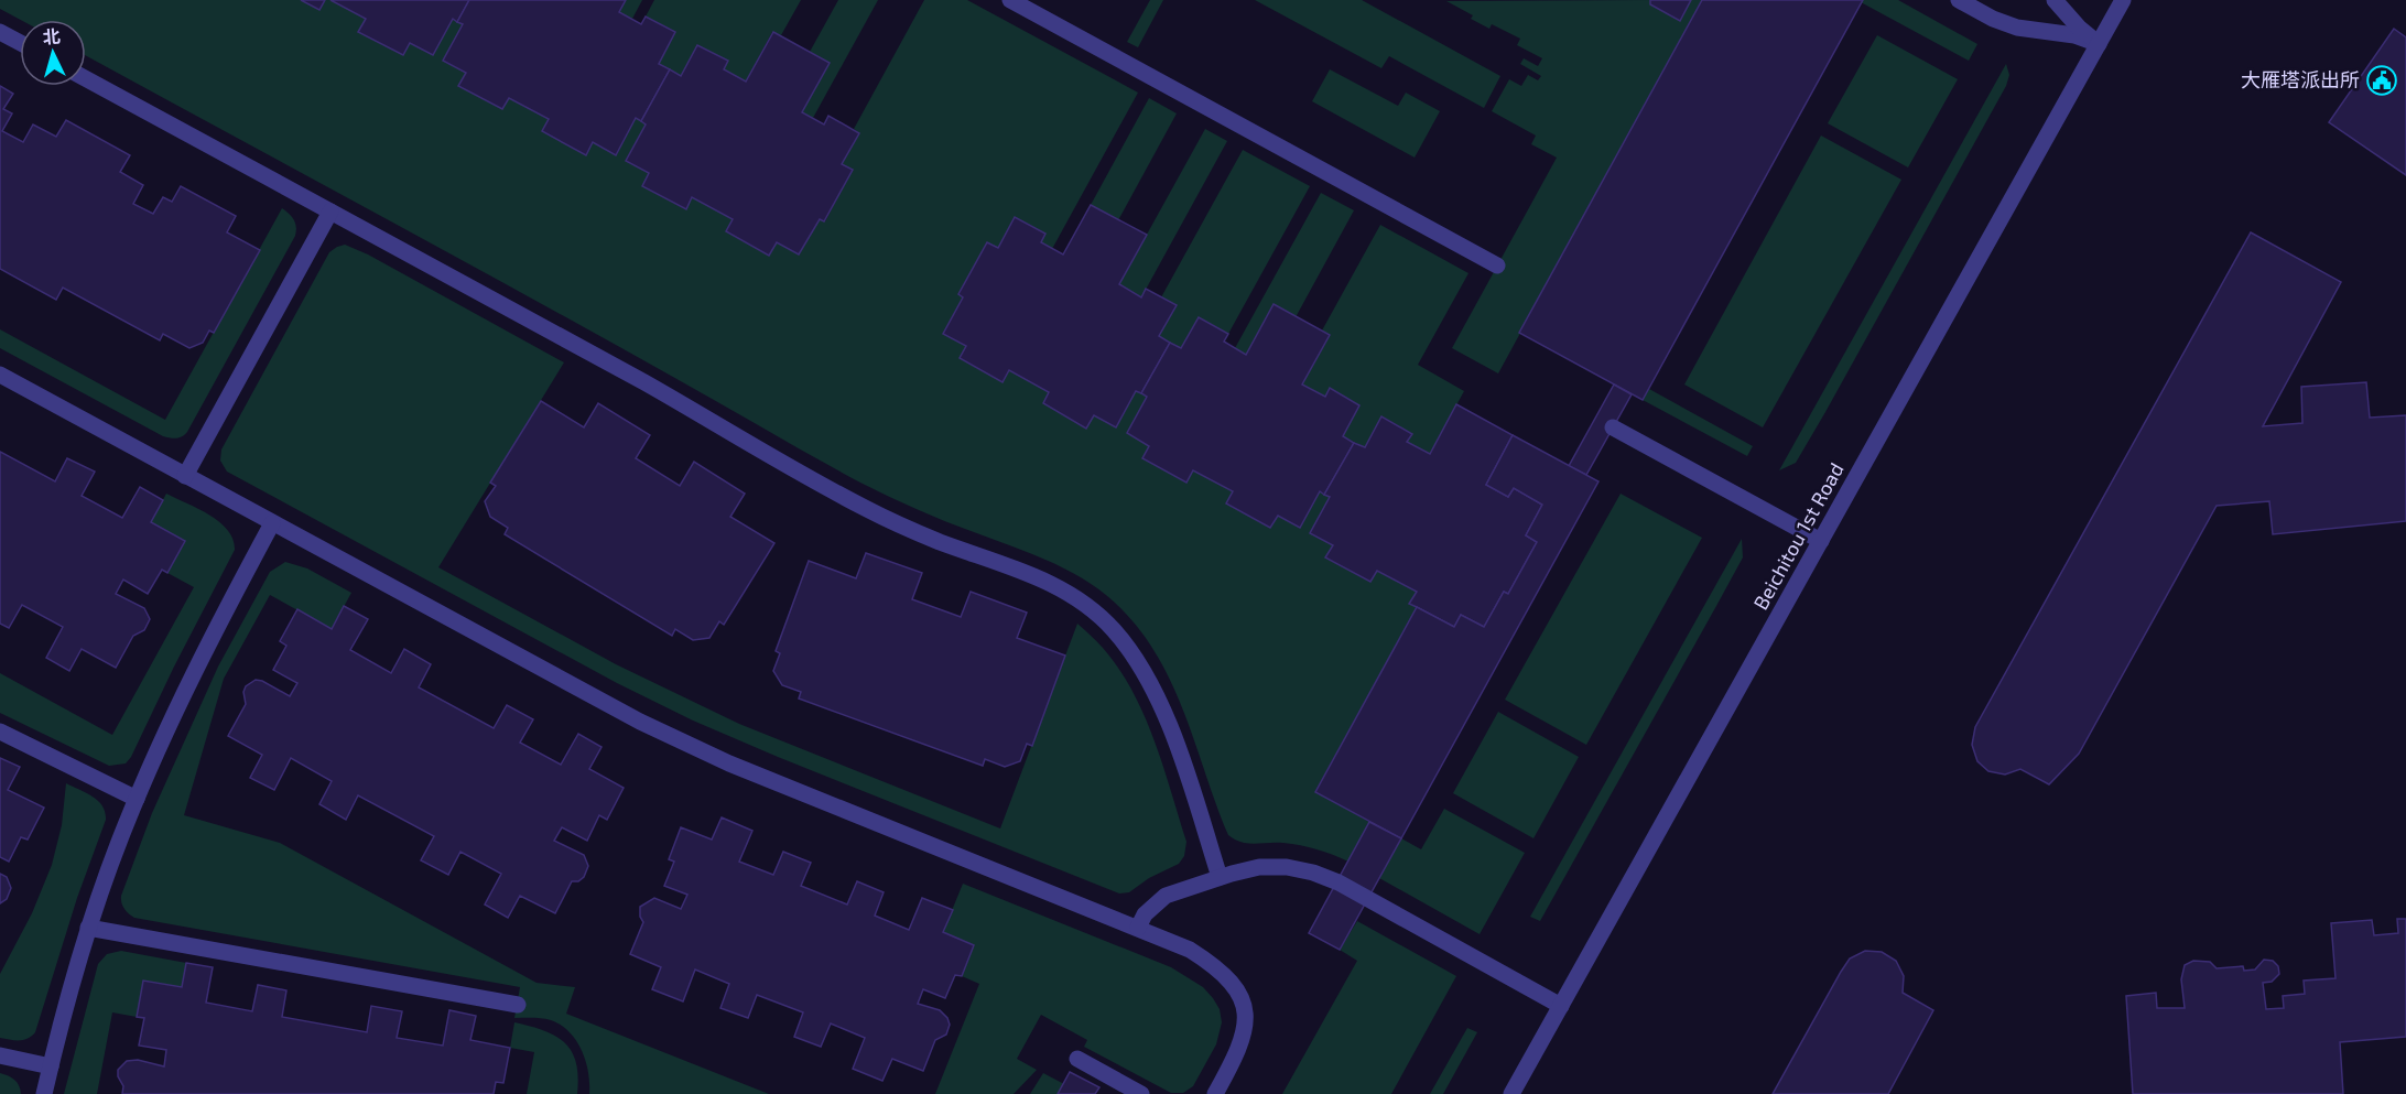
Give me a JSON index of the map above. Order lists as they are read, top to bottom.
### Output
{
  "streets": {
    "street": ["Beichitou 1st Road"]
  },
  "places": {
    "public building": ["大雁塔派出所"]
  },
  "north": "top"
}
